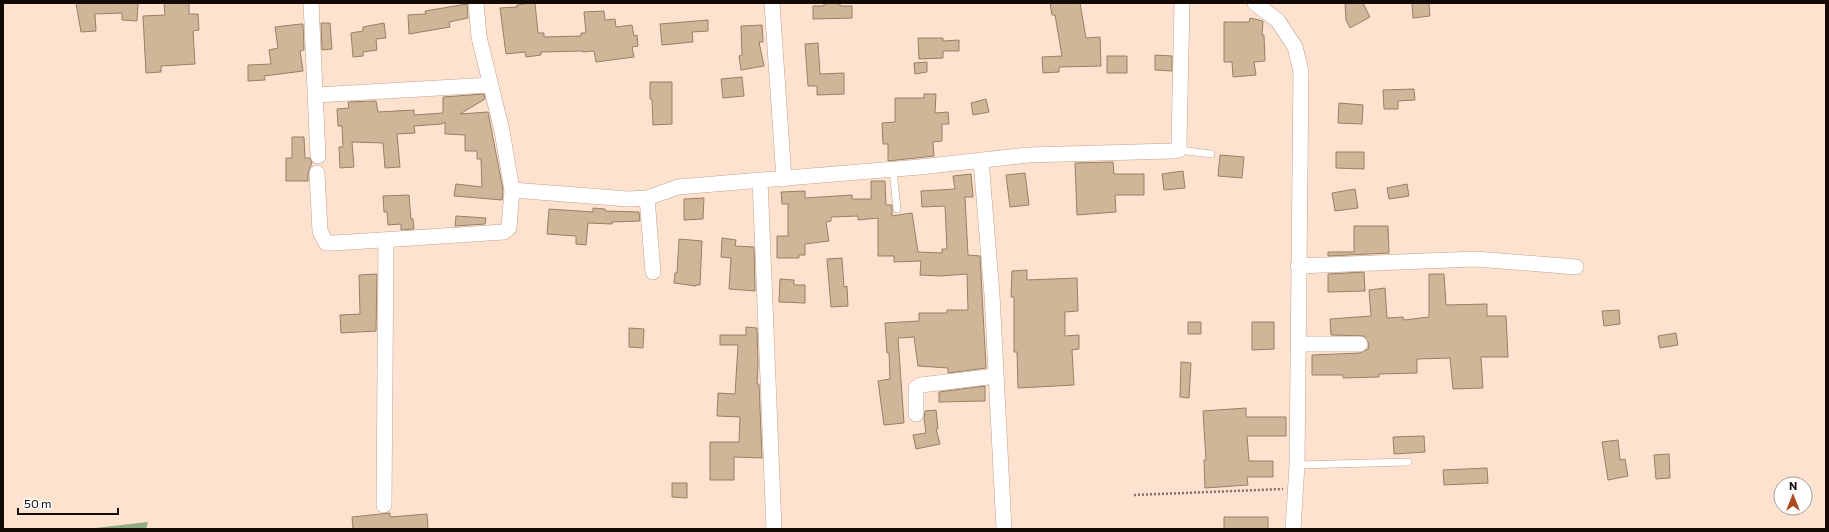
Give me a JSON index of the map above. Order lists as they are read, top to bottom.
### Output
{
  "scale_bar": "50 m",
  "north": "top"
}
